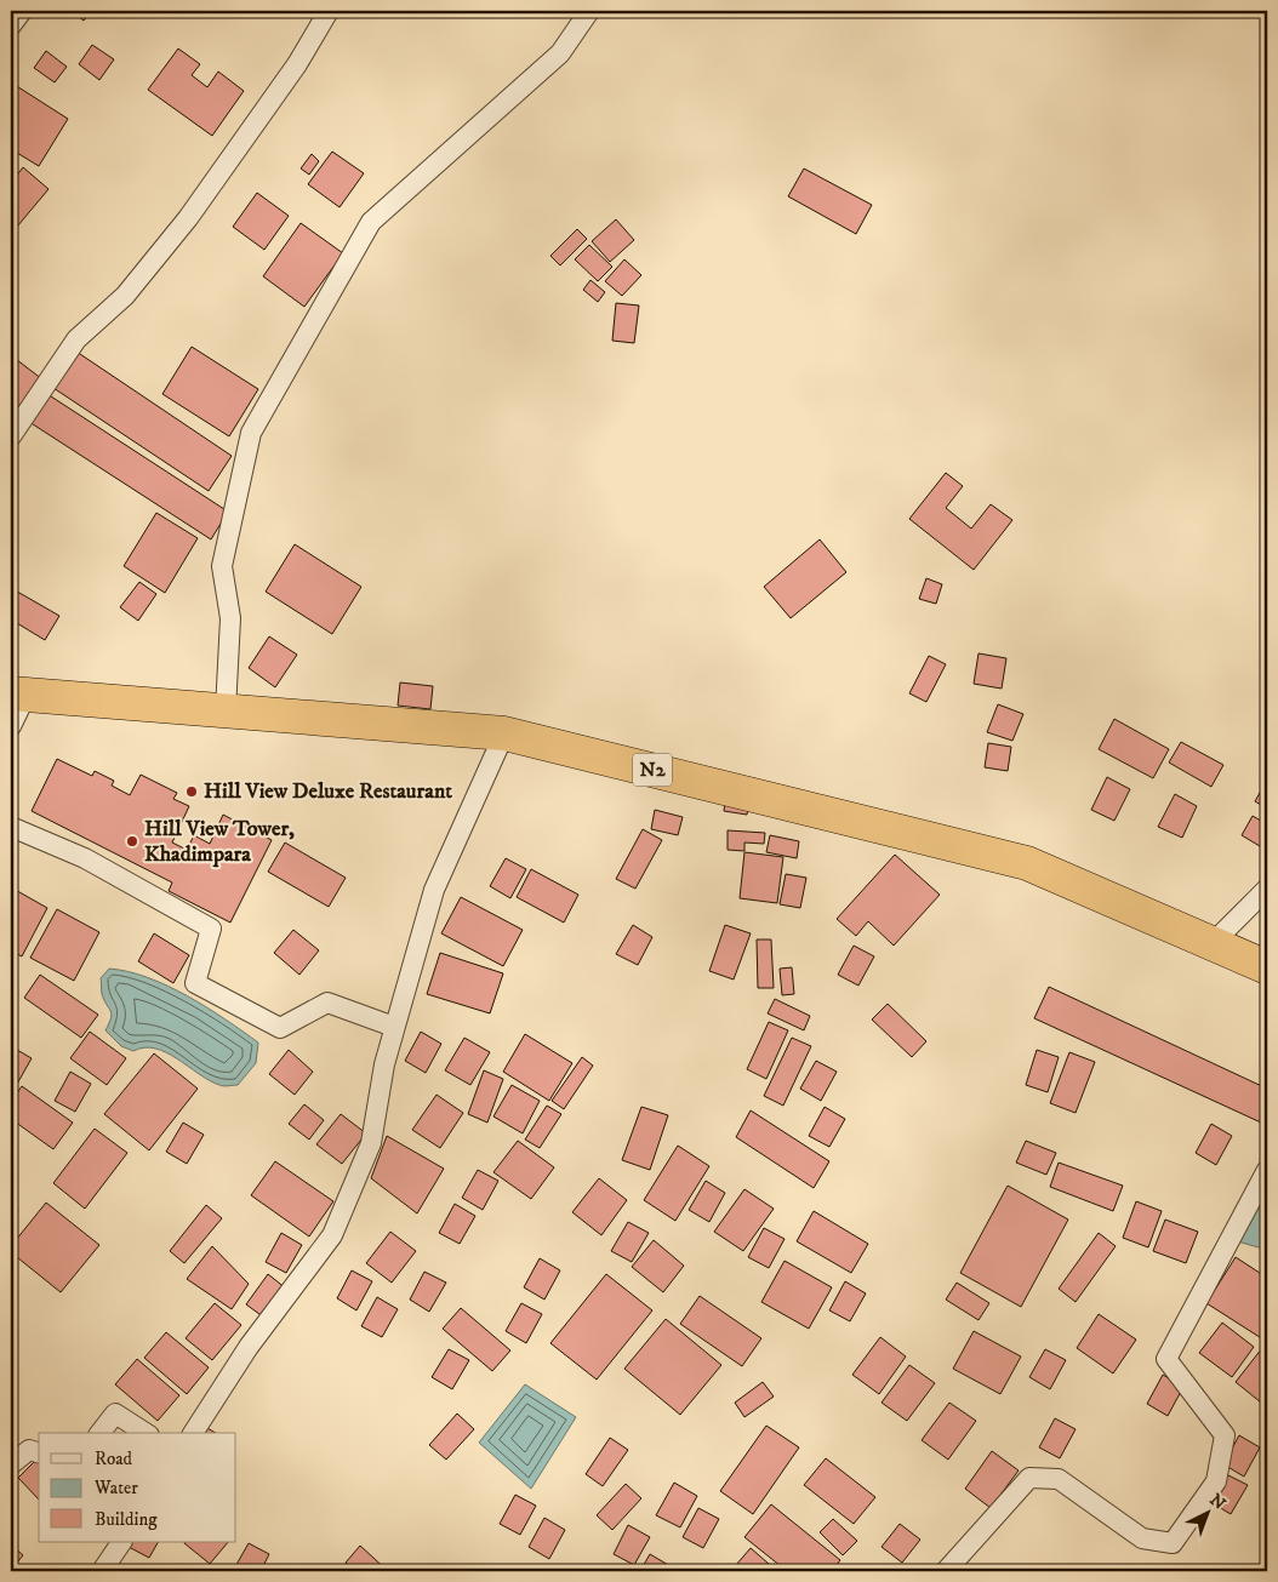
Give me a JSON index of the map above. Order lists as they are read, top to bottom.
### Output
{
  "streets": {
    "highway": ["N2"]
  },
  "places": ["Hill View Deluxe Restaurant", "Hill View Tower, Khadimpara"],
  "legend": ["Road", "Water", "Building"],
  "north": "top right"
}
